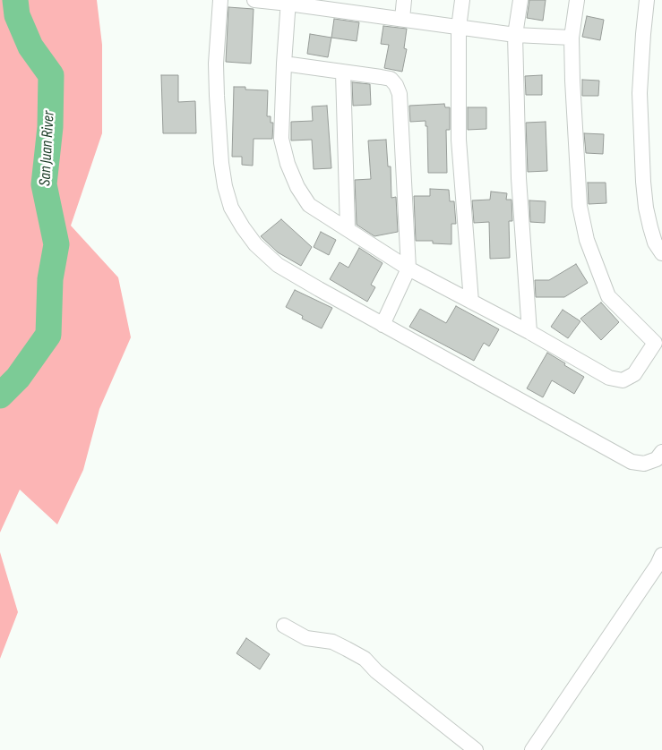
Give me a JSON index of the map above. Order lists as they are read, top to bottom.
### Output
{
  "water": ["San Juan River"]
}
